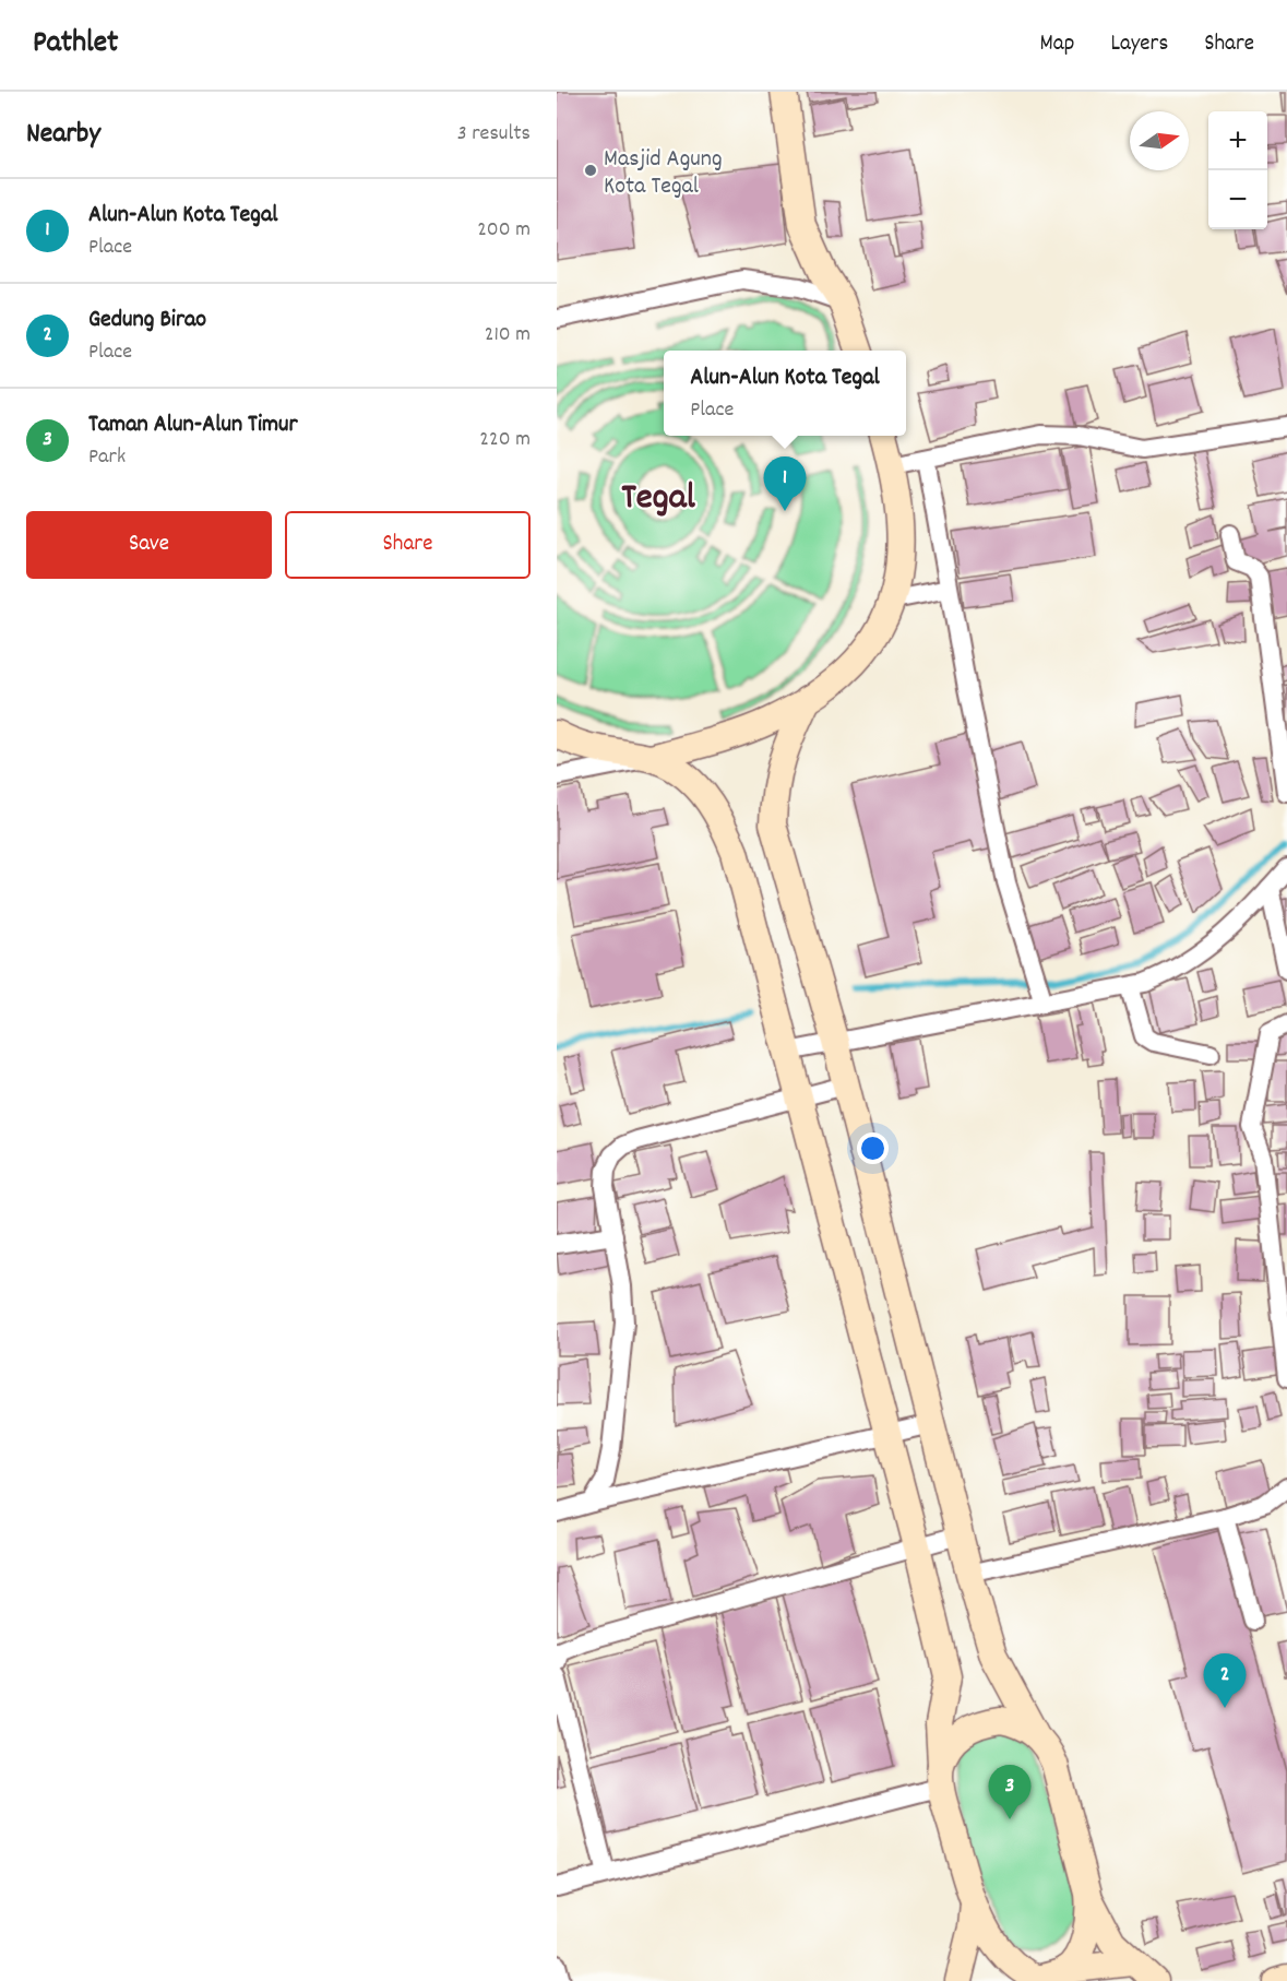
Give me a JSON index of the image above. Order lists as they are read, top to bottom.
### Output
{
  "districts": ["Tegal"],
  "places": ["Masjid Agung Kota Tegal"],
  "north": "right",
  "page": {
    "header": "Pathlet",
    "nav": ["Map", "Layers", "Share"],
    "heading": ["Nearby", "3 results"],
    "map_buttons": ["+", "−"],
    "list": [
      {
        "mark": "1",
        "name": "Alun-Alun Kota Tegal",
        "note": "Place",
        "value": "200 m"
      },
      {
        "mark": "2",
        "name": "Gedung Birao",
        "note": "Place",
        "value": "210 m"
      },
      {
        "mark": "3",
        "name": "Taman Alun-Alun Timur",
        "note": "Park",
        "value": "220 m"
      }
    ],
    "popup": ["Alun-Alun Kota Tegal", "Place"],
    "pins": ["1", "2", "3"],
    "buttons": ["Save", "Share"]
  }
}
